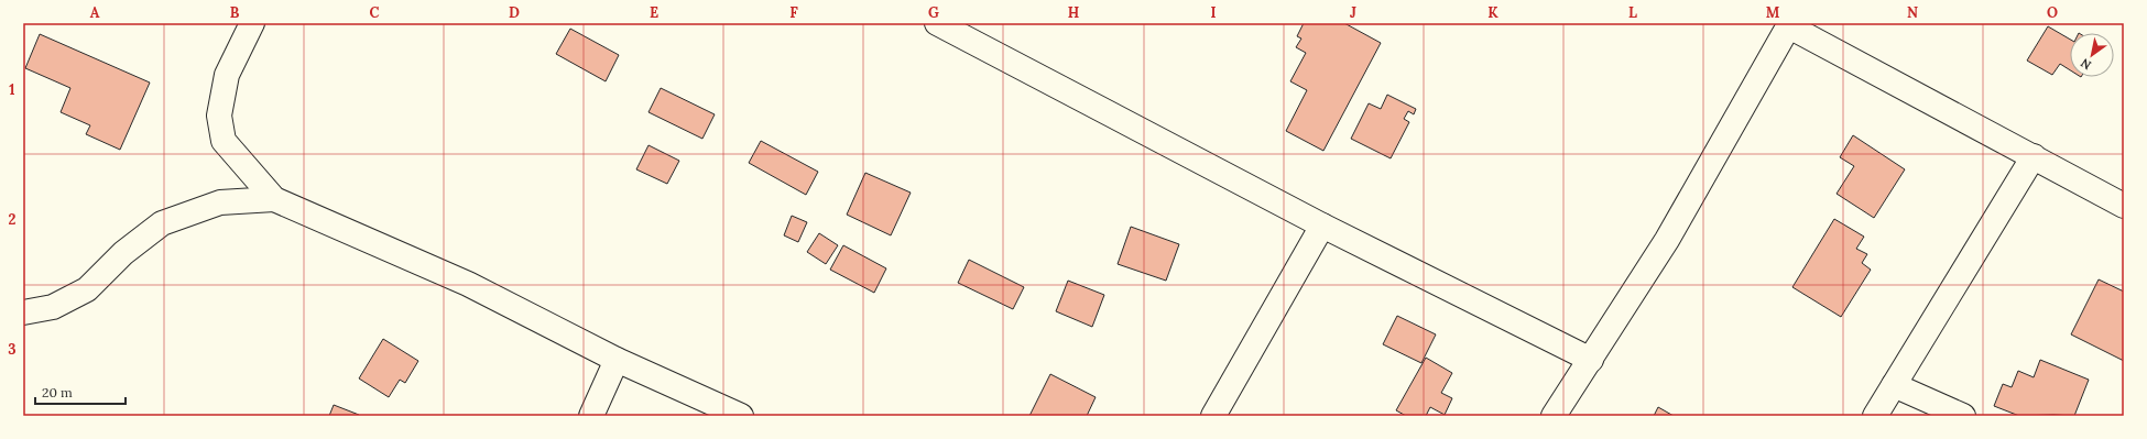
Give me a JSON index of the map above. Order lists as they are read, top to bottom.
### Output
{
  "scale_bar": "20 m",
  "north": "bottom left",
  "grid": {
    "columns": [
      "A",
      "B",
      "C",
      "D",
      "E",
      "F",
      "G",
      "H",
      "I",
      "J",
      "K",
      "L",
      "M",
      "N",
      "O"
    ],
    "rows": ["1", "2", "3"]
  }
}
